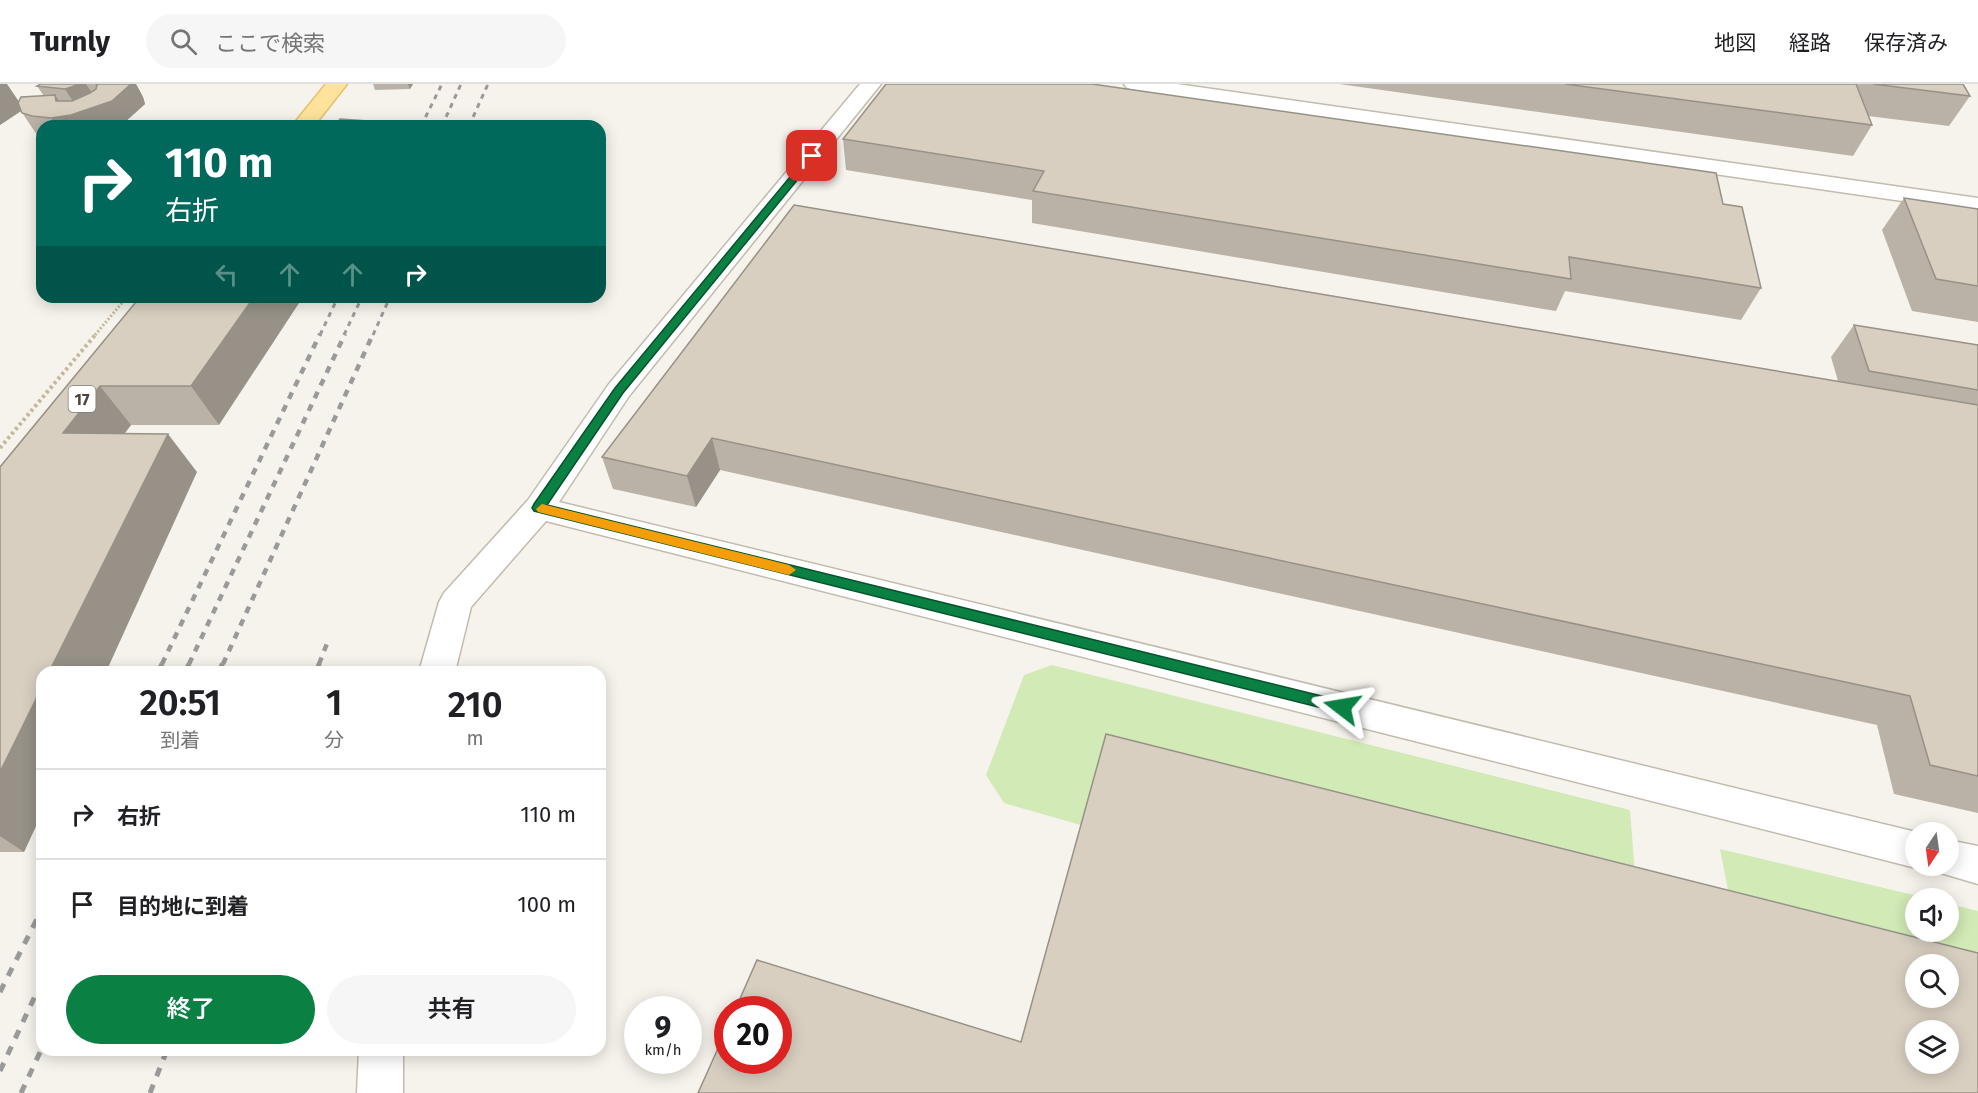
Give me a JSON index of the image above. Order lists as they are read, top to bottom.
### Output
{
  "north": "bottom",
  "page": {
    "header": "Turnly",
    "search": "ここで検索",
    "nav": ["地図", "経路", "保存済み"],
    "turn": ["110 m", "右折"],
    "eta": [
      "20:51",
      "到着",
      "1",
      "分",
      "210",
      "m"
    ],
    "list": [
      {
        "name": "右折",
        "value": "110 m"
      },
      {
        "name": "目的地に到着",
        "value": "100 m"
      }
    ],
    "buttons": ["終了", "共有"],
    "speed": "9 km/h",
    "limit": "20"
  }
}
